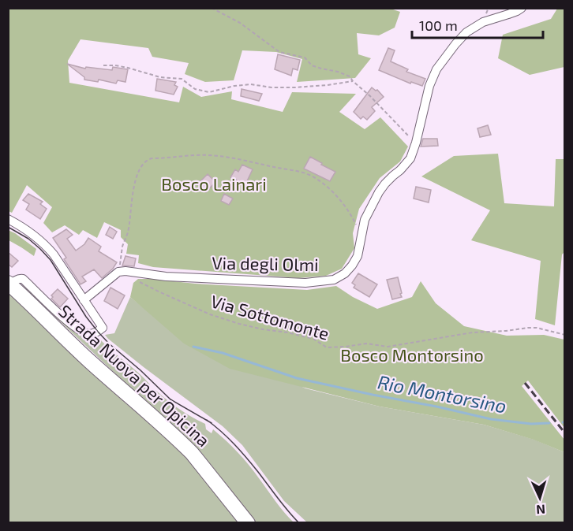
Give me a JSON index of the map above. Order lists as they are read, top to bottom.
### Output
{
  "streets": {
    "main road": ["Strada Nuova per Opicina"],
    "street": ["Via degli Olmi"],
    "path": ["Via Sottomonte"]
  },
  "water": ["Rio Montorsino"],
  "parks": ["Bosco Lainari", "Bosco Montorsino"],
  "scale_bar": "100 m",
  "north": "bottom"
}
